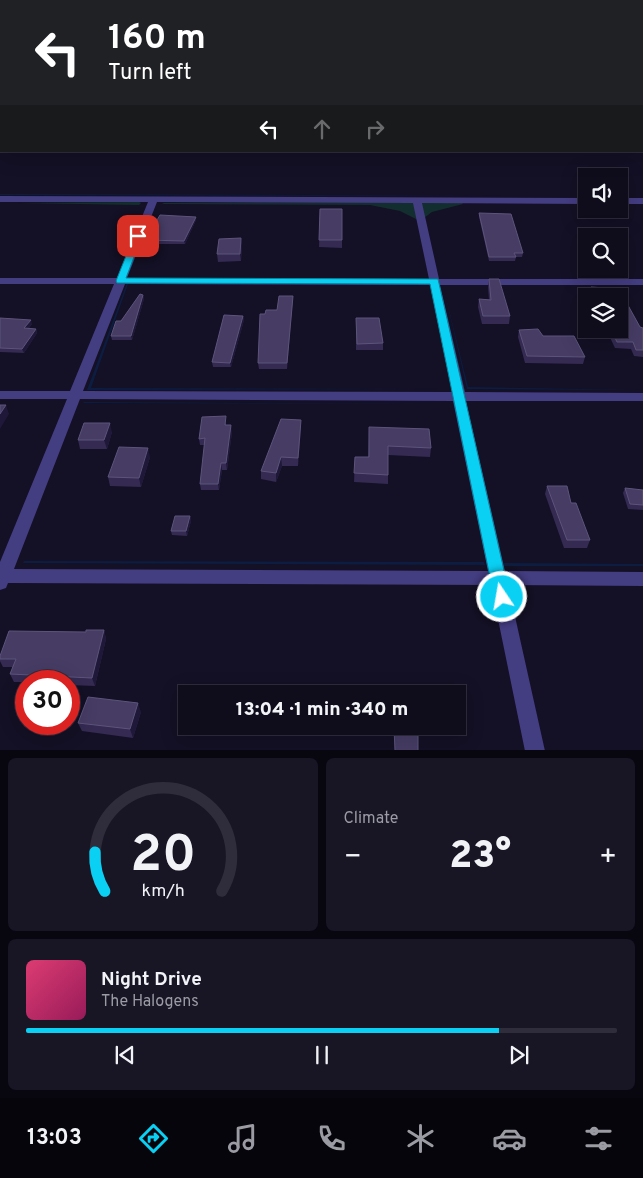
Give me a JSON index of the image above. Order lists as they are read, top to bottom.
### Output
{
  "page": {
    "turn": ["160 m", "Turn left"],
    "limit": "30",
    "trip": "13:04 · 1 min · 340 m",
    "tile": "Climate",
    "heat": ["−", "23°", "+"],
    "song": ["Night Drive", "The Halogens"],
    "tabs": "13:03",
    "gauge": ["20", "km/h"]
  }
}
